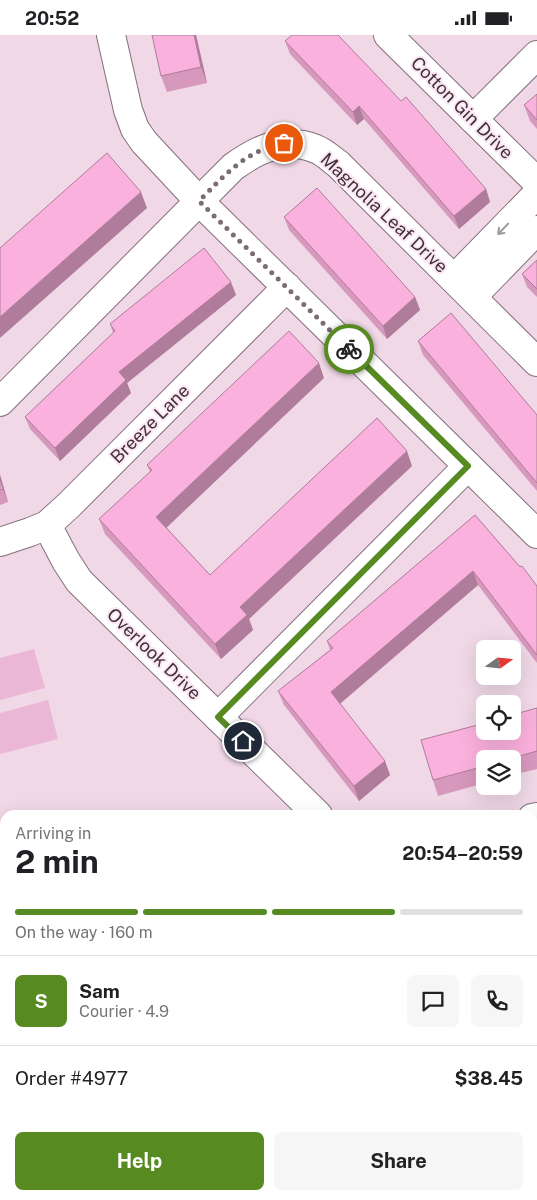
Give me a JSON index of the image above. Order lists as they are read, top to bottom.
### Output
{
  "streets": {
    "street": [
      "Cotton Gin Drive",
      "Magnolia Leaf Drive",
      "Breeze Lane",
      "Overlook Drive"
    ]
  },
  "crossings": [
    ["Breeze Lane", "Overlook Drive"]
  ],
  "north": "right",
  "page": {
    "status": "20:52",
    "heading": ["2 min", "Arriving in", "20:54–20:59"],
    "panel": [
      "Sam",
      "Courier · 4.9",
      "Order #4977",
      "$38.45"
    ],
    "bar": "On the way · 160 m",
    "round": "S",
    "buttons": ["Help", "Share"]
  }
}
